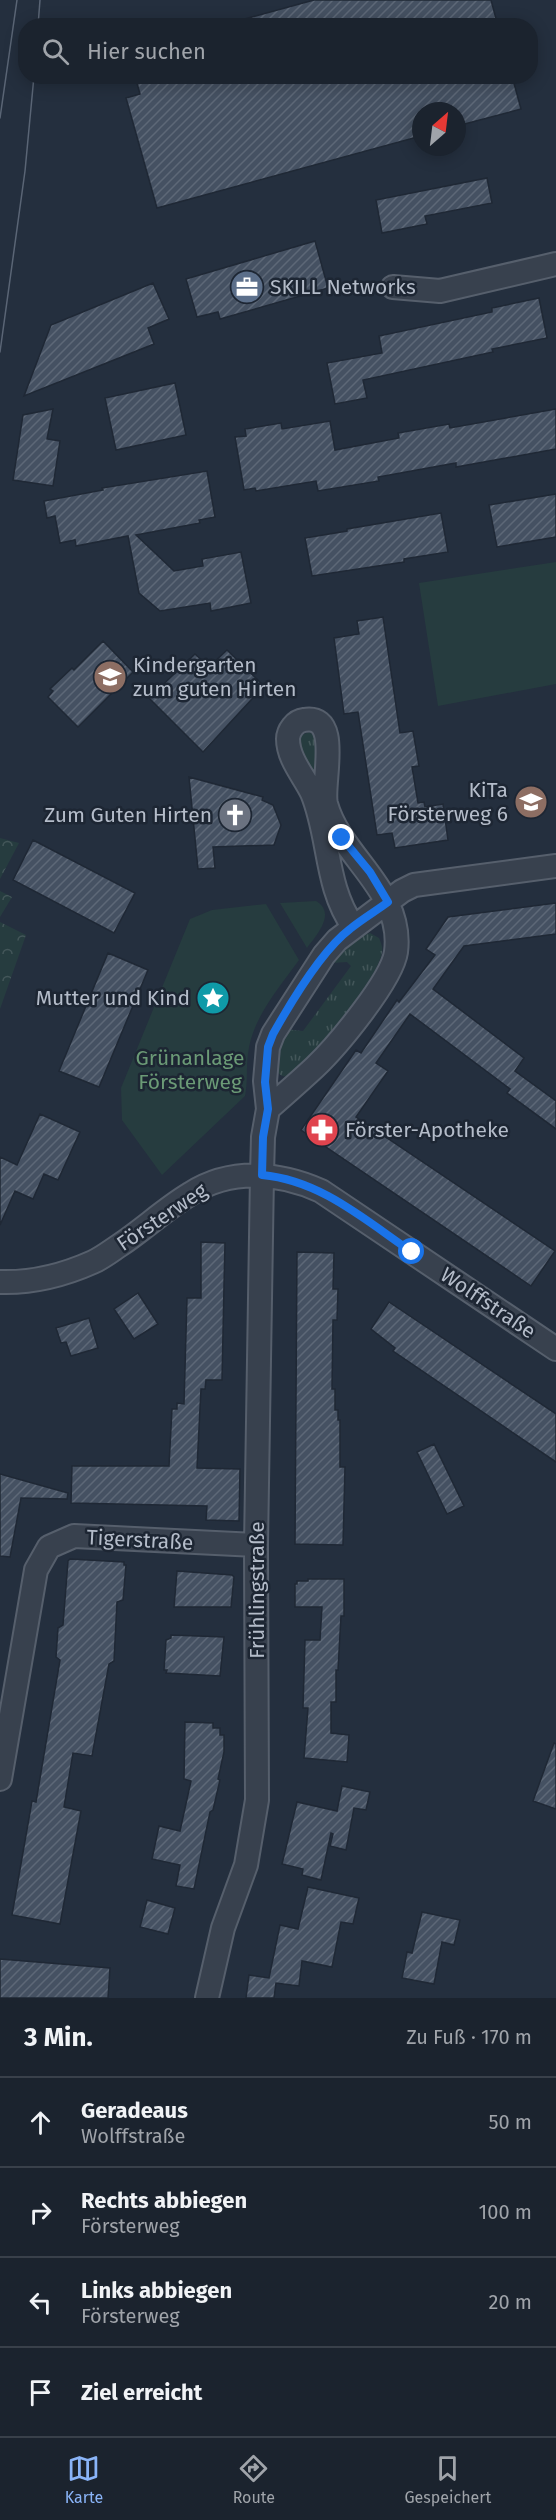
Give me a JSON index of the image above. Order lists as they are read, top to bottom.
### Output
{
  "streets": {
    "street": [
      "Försterweg",
      "Wolffstraße",
      "Tigerstraße",
      "Frühlingstraße"
    ]
  },
  "crossings": [
    ["Försterweg", "Wolffstraße"],
    ["Försterweg", "Frühlingstraße"],
    ["Wolffstraße", "Frühlingstraße"],
    ["Tigerstraße", "Frühlingstraße"]
  ],
  "parks": ["Grünanlage Försterweg"],
  "places": {
    "office": ["SKILL Networks"],
    "school or university": ["Kindergarten zum guten Hirten", "KiTa Försterweg 6"],
    "church": ["Zum Guten Hirten"],
    "place": ["Mutter und Kind"],
    "pharmacy": ["Förster-Apotheke"]
  },
  "north": "top right",
  "page": {
    "search": "Hier suchen",
    "heading": ["3 Min.", "Zu Fuß · 170 m"],
    "list": [
      ["Geradeaus", "Wolffstraße", "50 m"],
      ["Rechts abbiegen", "Försterweg", "100 m"],
      ["Links abbiegen", "Försterweg", "20 m"],
      "Ziel erreicht"
    ],
    "nav": ["Karte", "Route", "Gespeichert"]
  }
}
